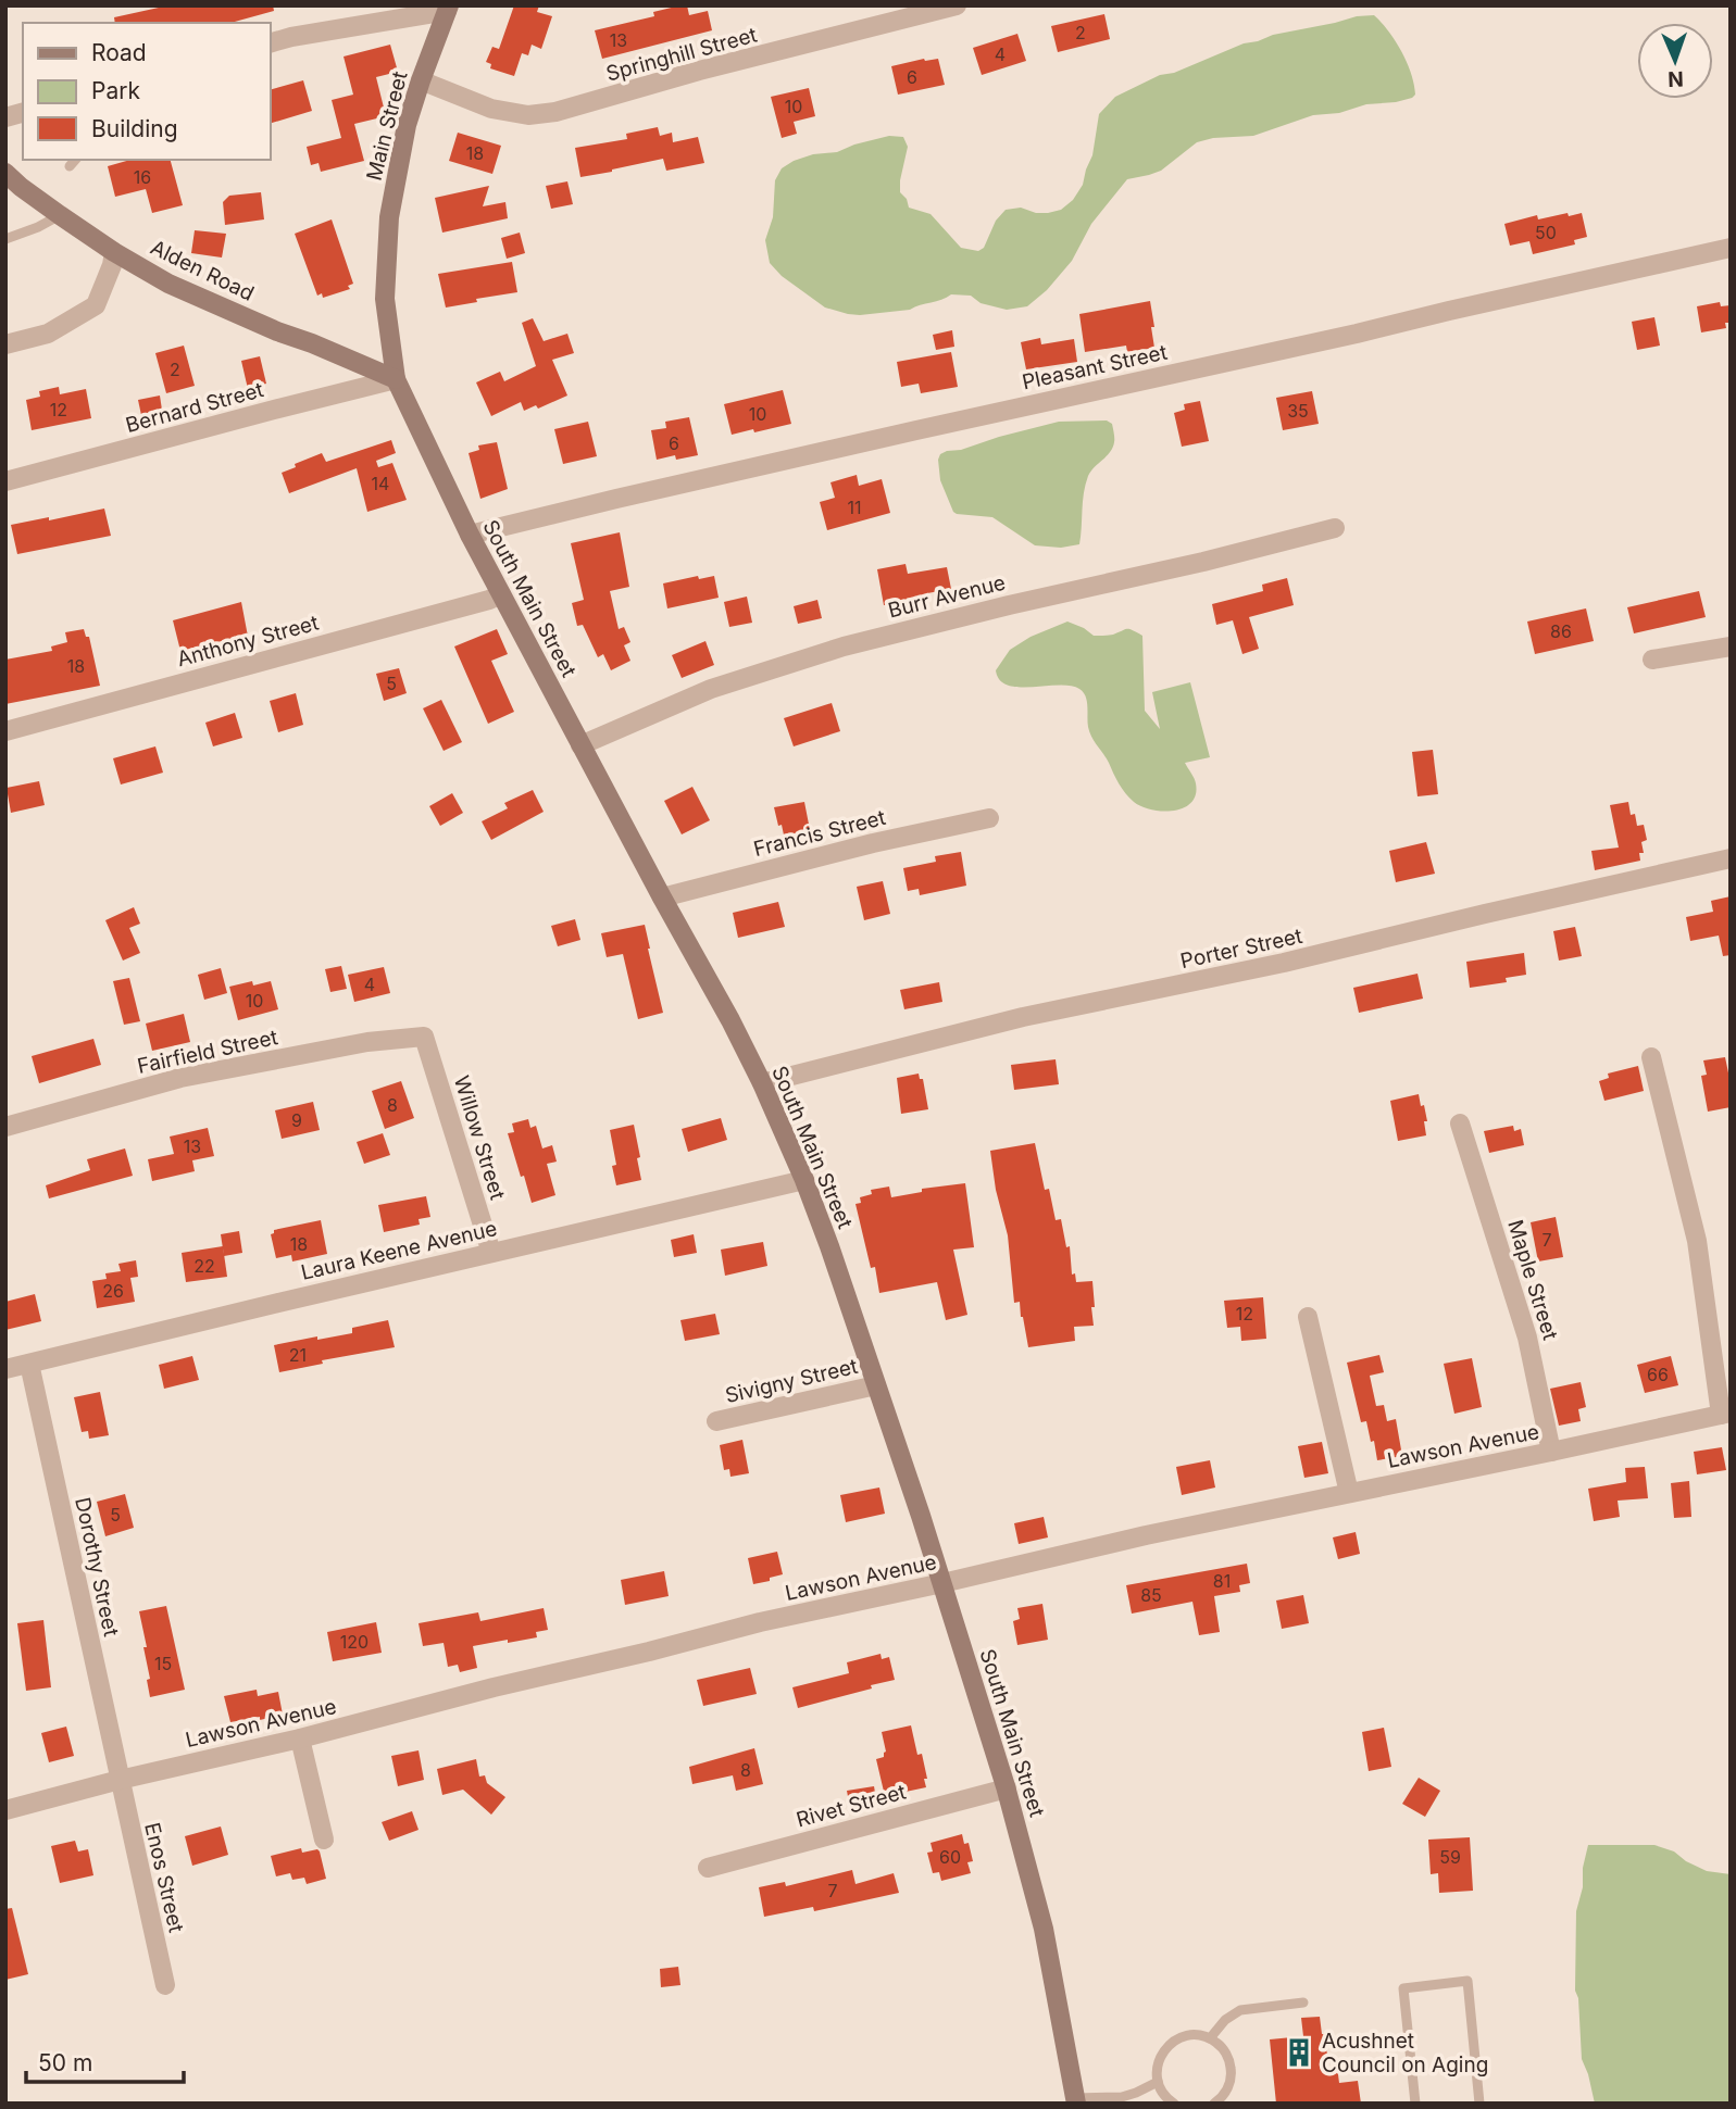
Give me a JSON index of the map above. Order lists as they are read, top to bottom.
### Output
{
  "streets": {
    "main road": ["Main Street", "Alden Road", "South Main Street"],
    "street": [
      "Springhill Street",
      "Pleasant Street",
      "Bernard Street",
      "Burr Avenue",
      "Anthony Street",
      "Francis Street",
      "Porter Street",
      "Fairfield Street",
      "Willow Street",
      "Laura Keene Avenue",
      "Maple Street",
      "Sivigny Street",
      "Lawson Avenue",
      "Dorothy Street",
      "Rivet Street",
      "Enos Street"
    ]
  },
  "crossings": [
    ["Springhill Street", "Main Street"],
    ["Main Street", "South Main Street"],
    ["Alden Road", "Bernard Street"],
    ["Alden Road", "South Main Street"],
    ["Pleasant Street", "South Main Street"],
    ["Bernard Street", "South Main Street"],
    ["Burr Avenue", "South Main Street"],
    ["South Main Street", "Anthony Street"],
    ["South Main Street", "Francis Street"],
    ["South Main Street", "Porter Street"],
    ["South Main Street", "Laura Keene Avenue"],
    ["South Main Street", "Sivigny Street"],
    ["South Main Street", "Lawson Avenue"],
    ["South Main Street", "Rivet Street"],
    ["Fairfield Street", "Willow Street"],
    ["Willow Street", "Laura Keene Avenue"],
    ["Laura Keene Avenue", "Dorothy Street"],
    ["Maple Street", "Lawson Avenue"],
    ["Lawson Avenue", "Dorothy Street"],
    ["Lawson Avenue", "Enos Street"],
    ["Dorothy Street", "Enos Street"]
  ],
  "places": {
    "building": ["Acushnet Council on Aging"]
  },
  "house_numbers": [
    "2",
    "13",
    "4",
    "6",
    "10",
    "18",
    "16",
    "50",
    "2",
    "12",
    "35",
    "10",
    "6",
    "14",
    "11",
    "86",
    "18",
    "5",
    "4",
    "10",
    "8",
    "9",
    "13",
    "7",
    "18",
    "22",
    "26",
    "12",
    "21",
    "66",
    "5",
    "81",
    "85",
    "120",
    "15",
    "8",
    "60",
    "59",
    "7"
  ],
  "legend": ["Road", "Park", "Building"],
  "scale_bar": "50 m",
  "north": "bottom"
}
